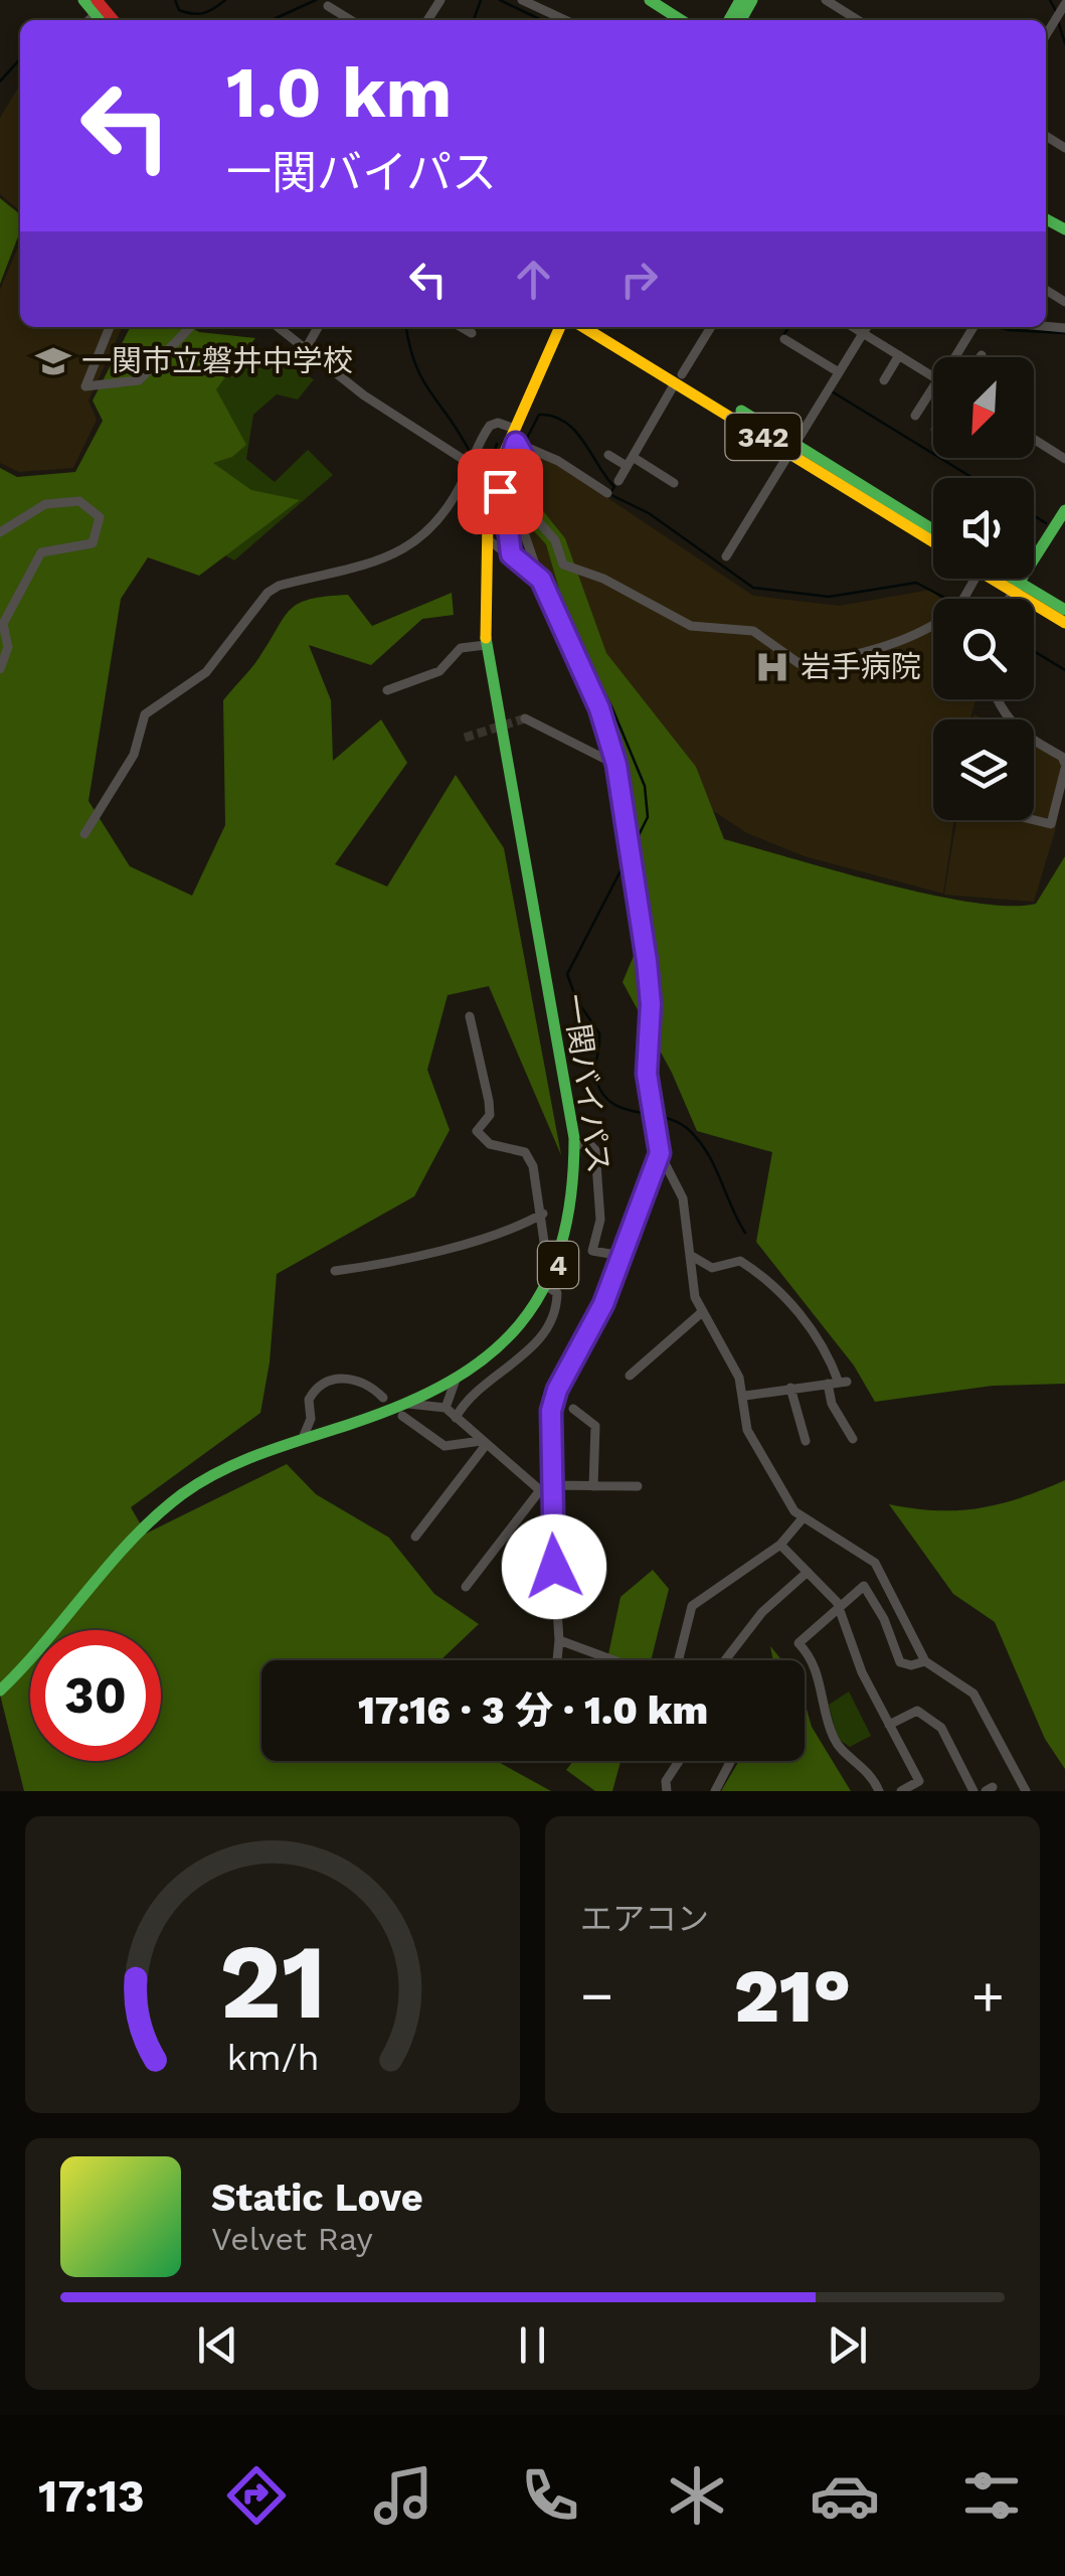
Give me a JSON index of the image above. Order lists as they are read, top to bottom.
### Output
{
  "streets": {
    "main road": ["342", "一関バイパス", "4"]
  },
  "places": {
    "school or university": ["一関市立磐井中学校"],
    "hospital": ["岩手病院"]
  },
  "north": "bottom left",
  "page": {
    "turn": ["1.0 km", "一関バイパス"],
    "limit": "30",
    "trip": "17:16 · 3 分 · 1.0 km",
    "tile": "エアコン",
    "heat": ["−", "21°", "+"],
    "song": ["Static Love", "Velvet Ray"],
    "tabs": "17:13",
    "gauge": ["21", "km/h"]
  }
}
